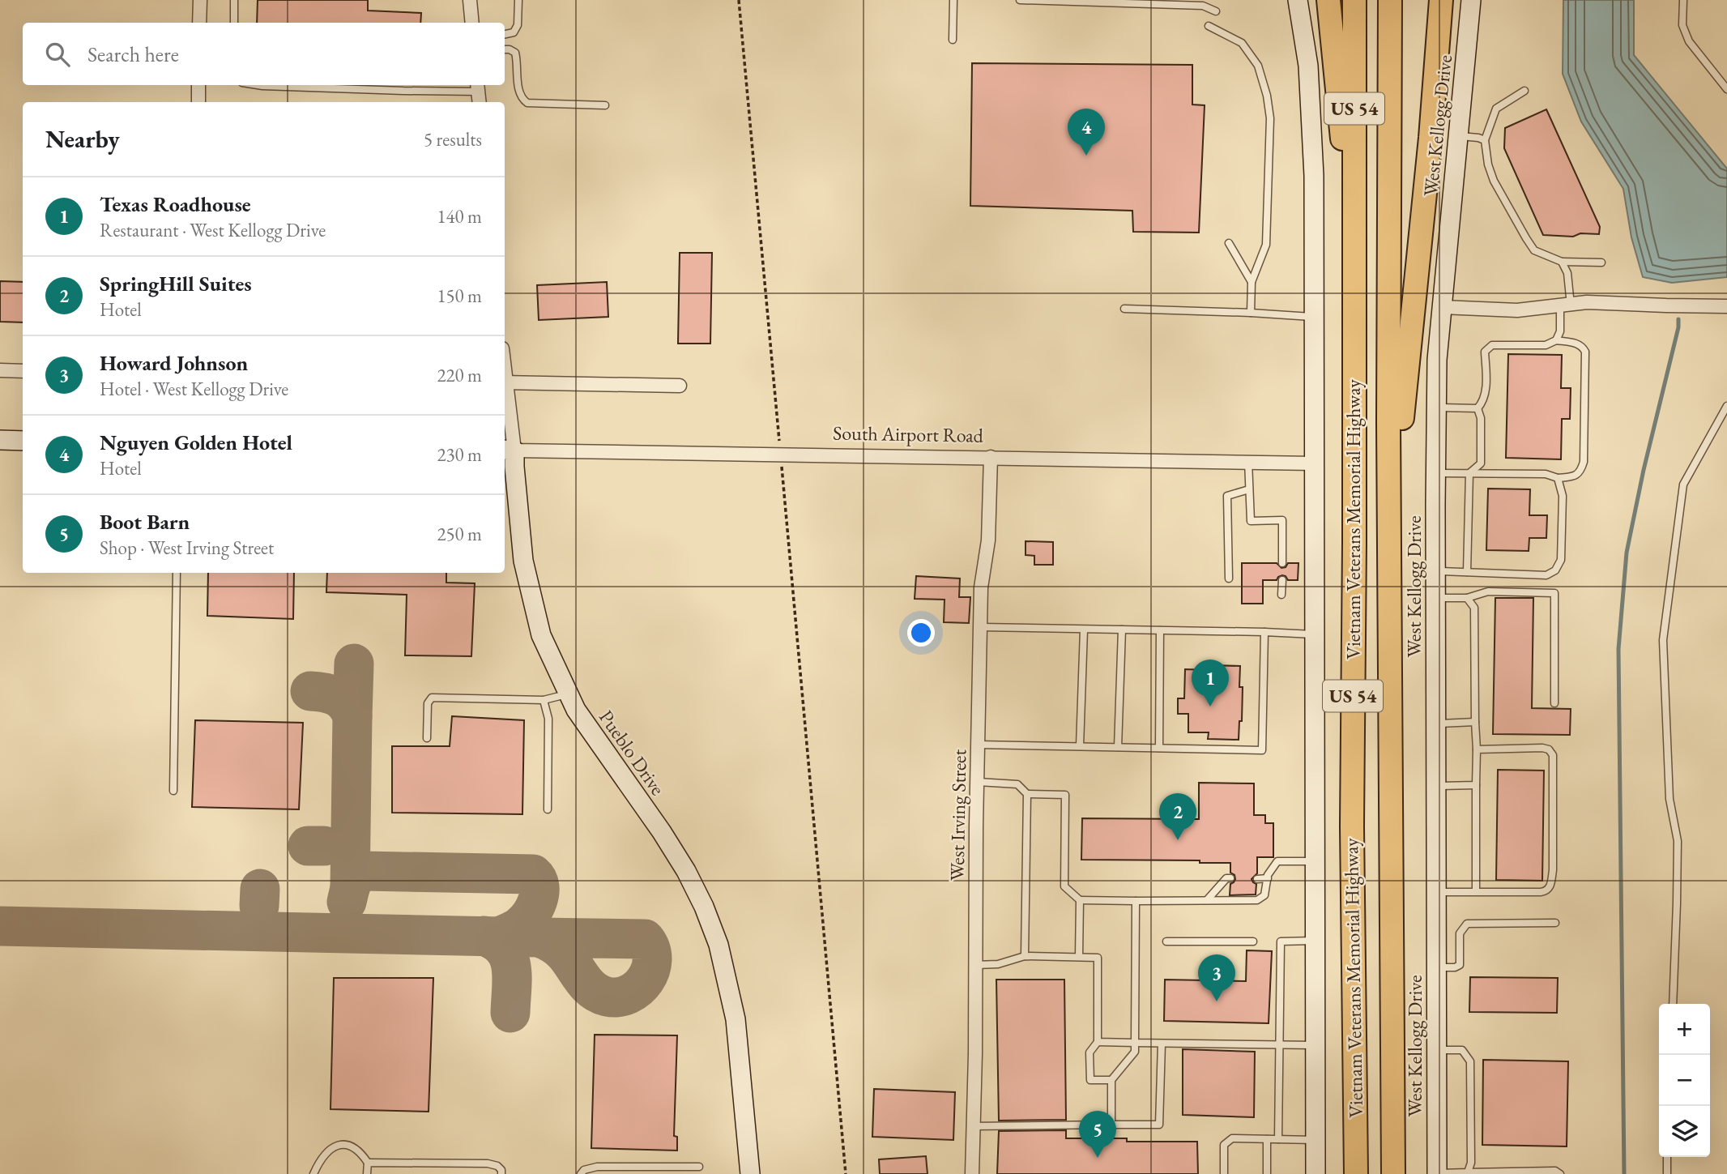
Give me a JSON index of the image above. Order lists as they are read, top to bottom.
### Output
{
  "streets": {
    "highway": ["US 54", "Vietnam Veterans Memorial Highway"],
    "main road": ["West Kellogg Drive", "Pueblo Drive"],
    "street": ["South Airport Road", "West Irving Street"]
  },
  "crossings": [
    ["South Airport Road", "Pueblo Drive"],
    ["South Airport Road", "West Irving Street"]
  ],
  "page": {
    "search": "Search here",
    "heading": ["Nearby", "5 results"],
    "pins": [
      "4",
      "1",
      "2",
      "3",
      "5"
    ],
    "list": [
      {
        "mark": "1",
        "name": "Texas Roadhouse",
        "note": "Restaurant · West Kellogg Drive",
        "value": "140 m"
      },
      {
        "mark": "2",
        "name": "SpringHill Suites",
        "note": "Hotel",
        "value": "150 m"
      },
      {
        "mark": "3",
        "name": "Howard Johnson",
        "note": "Hotel · West Kellogg Drive",
        "value": "220 m"
      },
      {
        "mark": "4",
        "name": "Nguyen Golden Hotel",
        "note": "Hotel",
        "value": "230 m"
      },
      {
        "mark": "5",
        "name": "Boot Barn",
        "note": "Shop · West Irving Street",
        "value": "250 m"
      }
    ],
    "map_buttons": ["+", "−"]
  }
}
